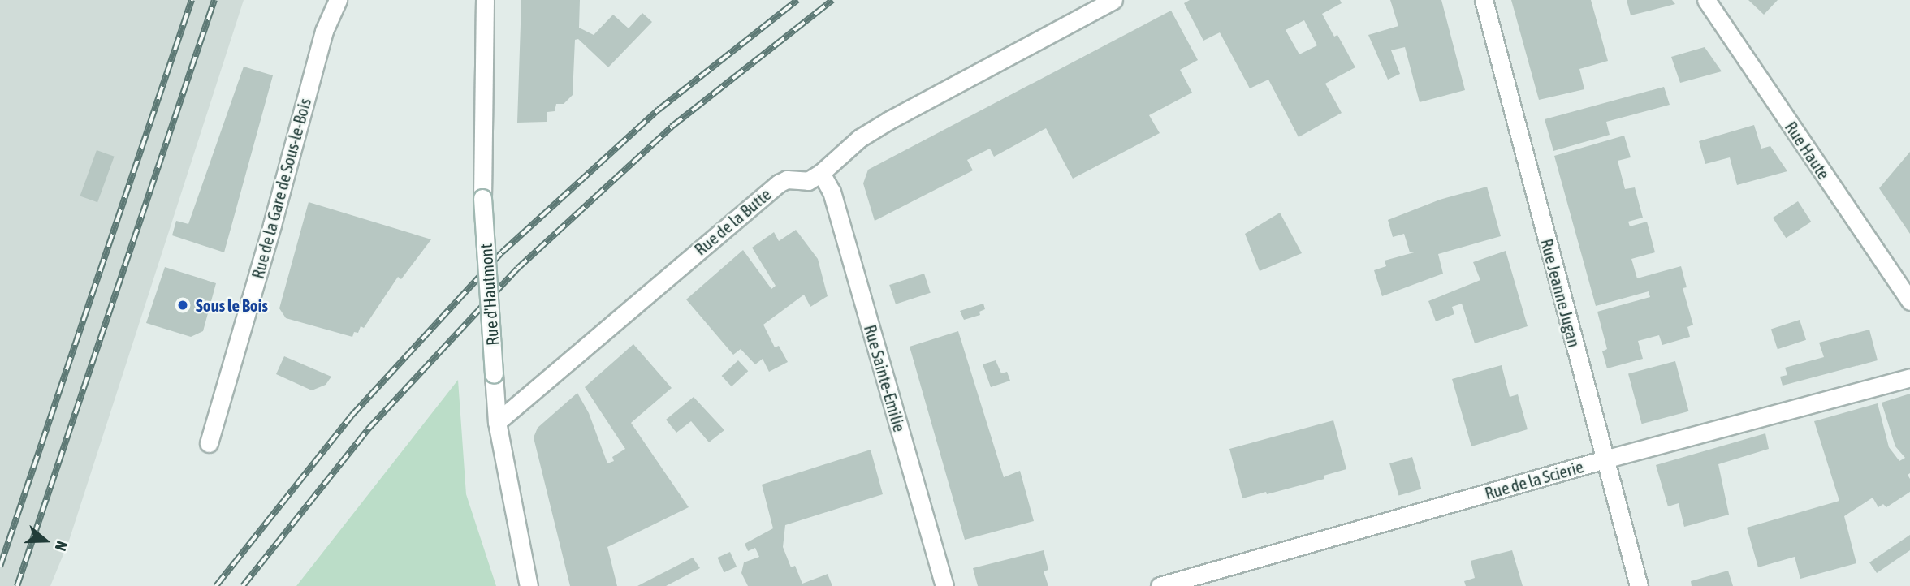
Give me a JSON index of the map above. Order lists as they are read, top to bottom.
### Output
{
  "streets": {
    "street": [
      "Rue Haute",
      "Rue de la Gare de Sous-le-Bois",
      "Rue de la Butte",
      "Rue Jeanne Jugan",
      "Rue d'Hautmont",
      "Rue Sainte-Emilie",
      "Rue de la Scierie"
    ]
  },
  "crossings": [
    ["Rue de la Butte", "Rue d'Hautmont"],
    ["Rue de la Butte", "Rue Sainte-Emilie"],
    ["Rue Jeanne Jugan", "Rue de la Scierie"]
  ],
  "places": ["Sous le Bois"],
  "north": "right"
}
